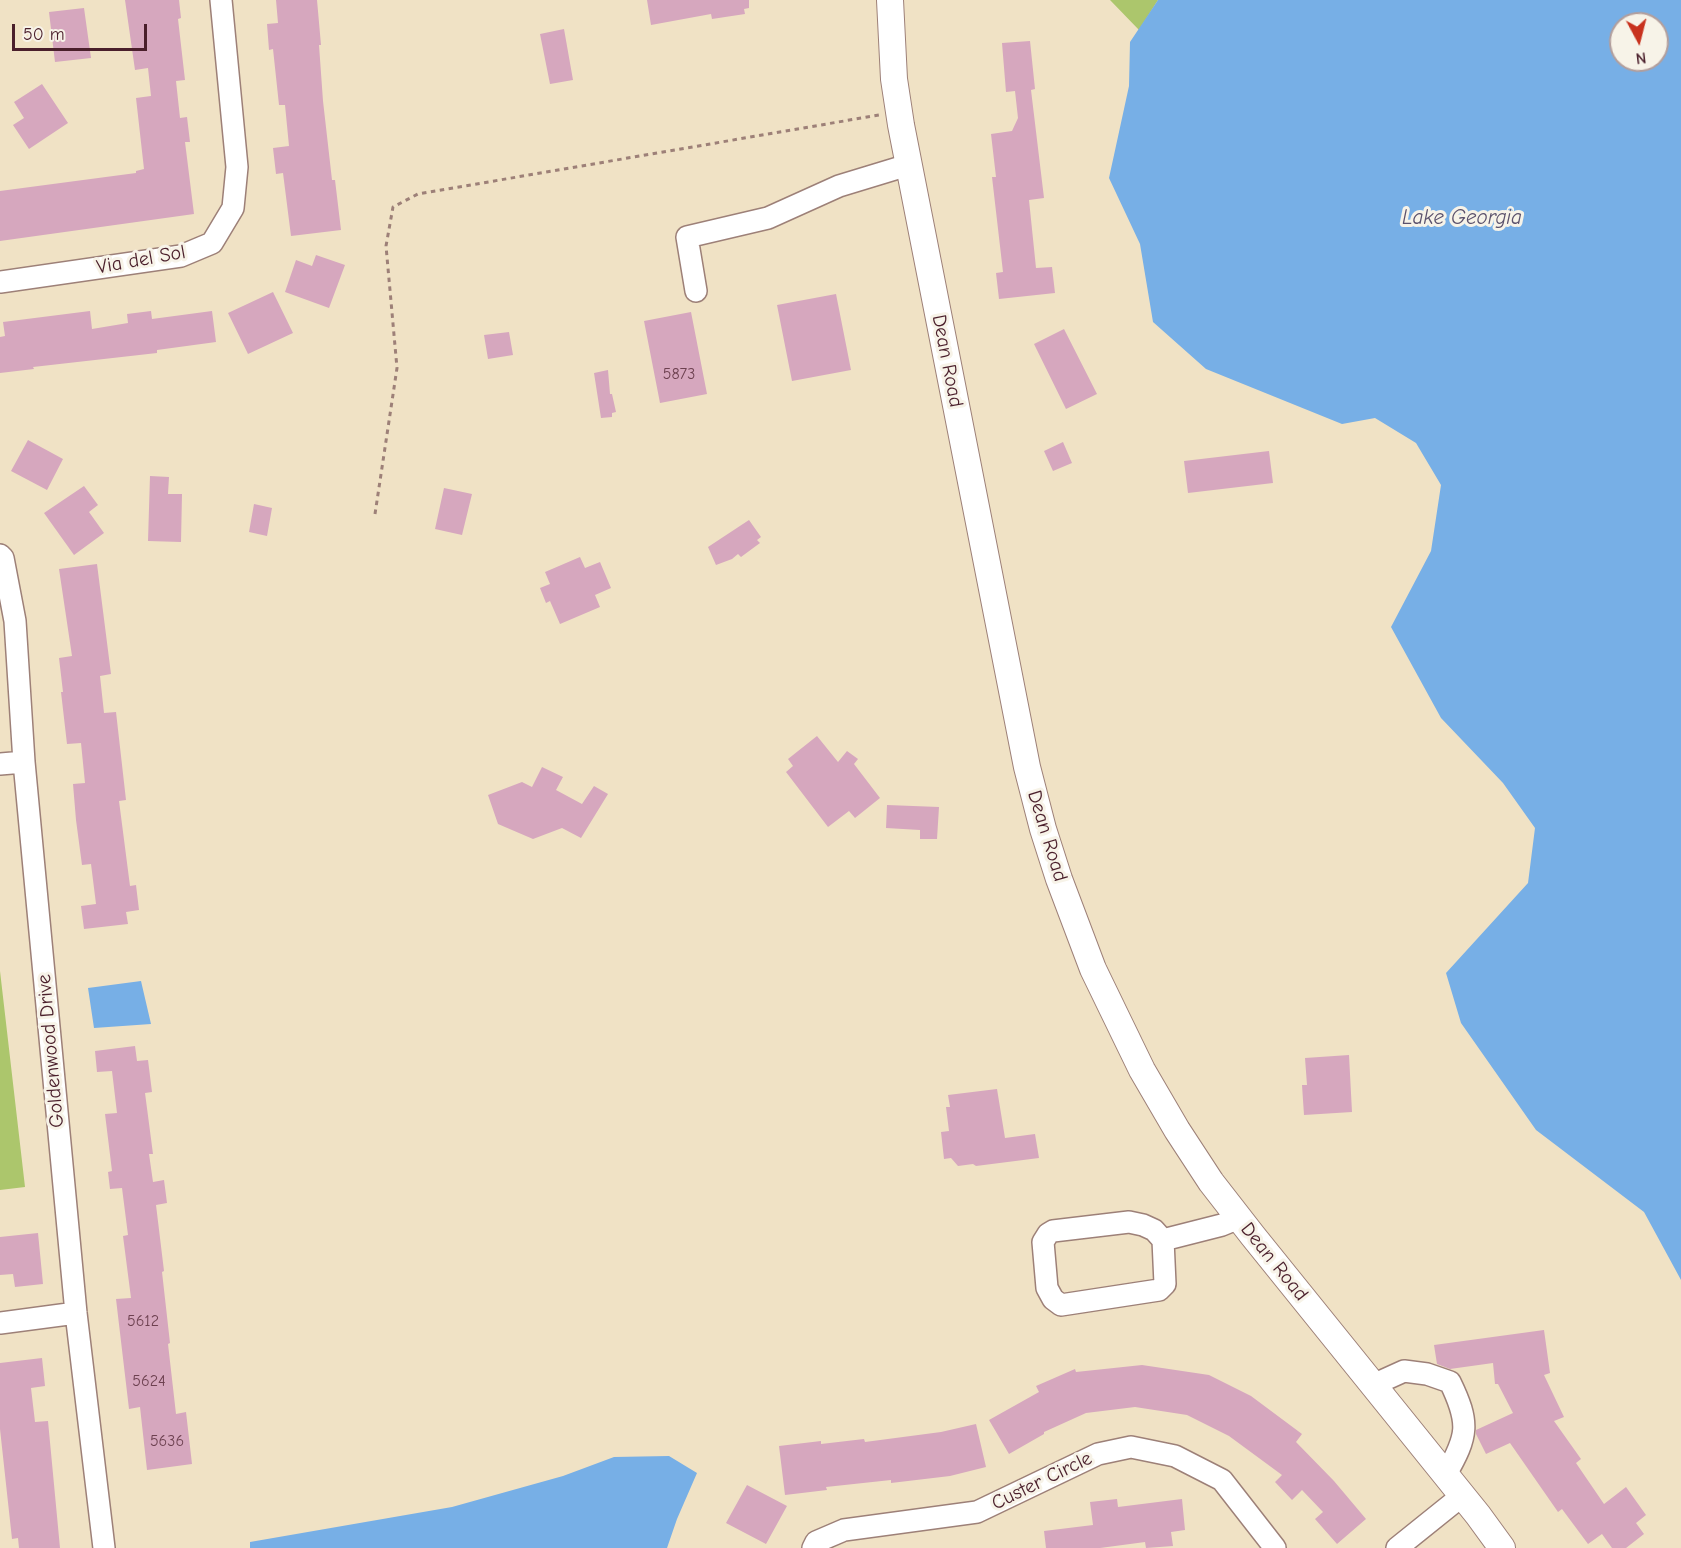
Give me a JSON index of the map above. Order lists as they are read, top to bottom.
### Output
{
  "streets": {
    "main road": ["Dean Road"],
    "street": ["Via del Sol", "Goldenwood Drive", "Custer Circle"]
  },
  "water": ["Lake Georgia"],
  "house_numbers": [
    "5873",
    "5612",
    "5624",
    "5636"
  ],
  "scale_bar": "50 m",
  "north": "bottom"
}
